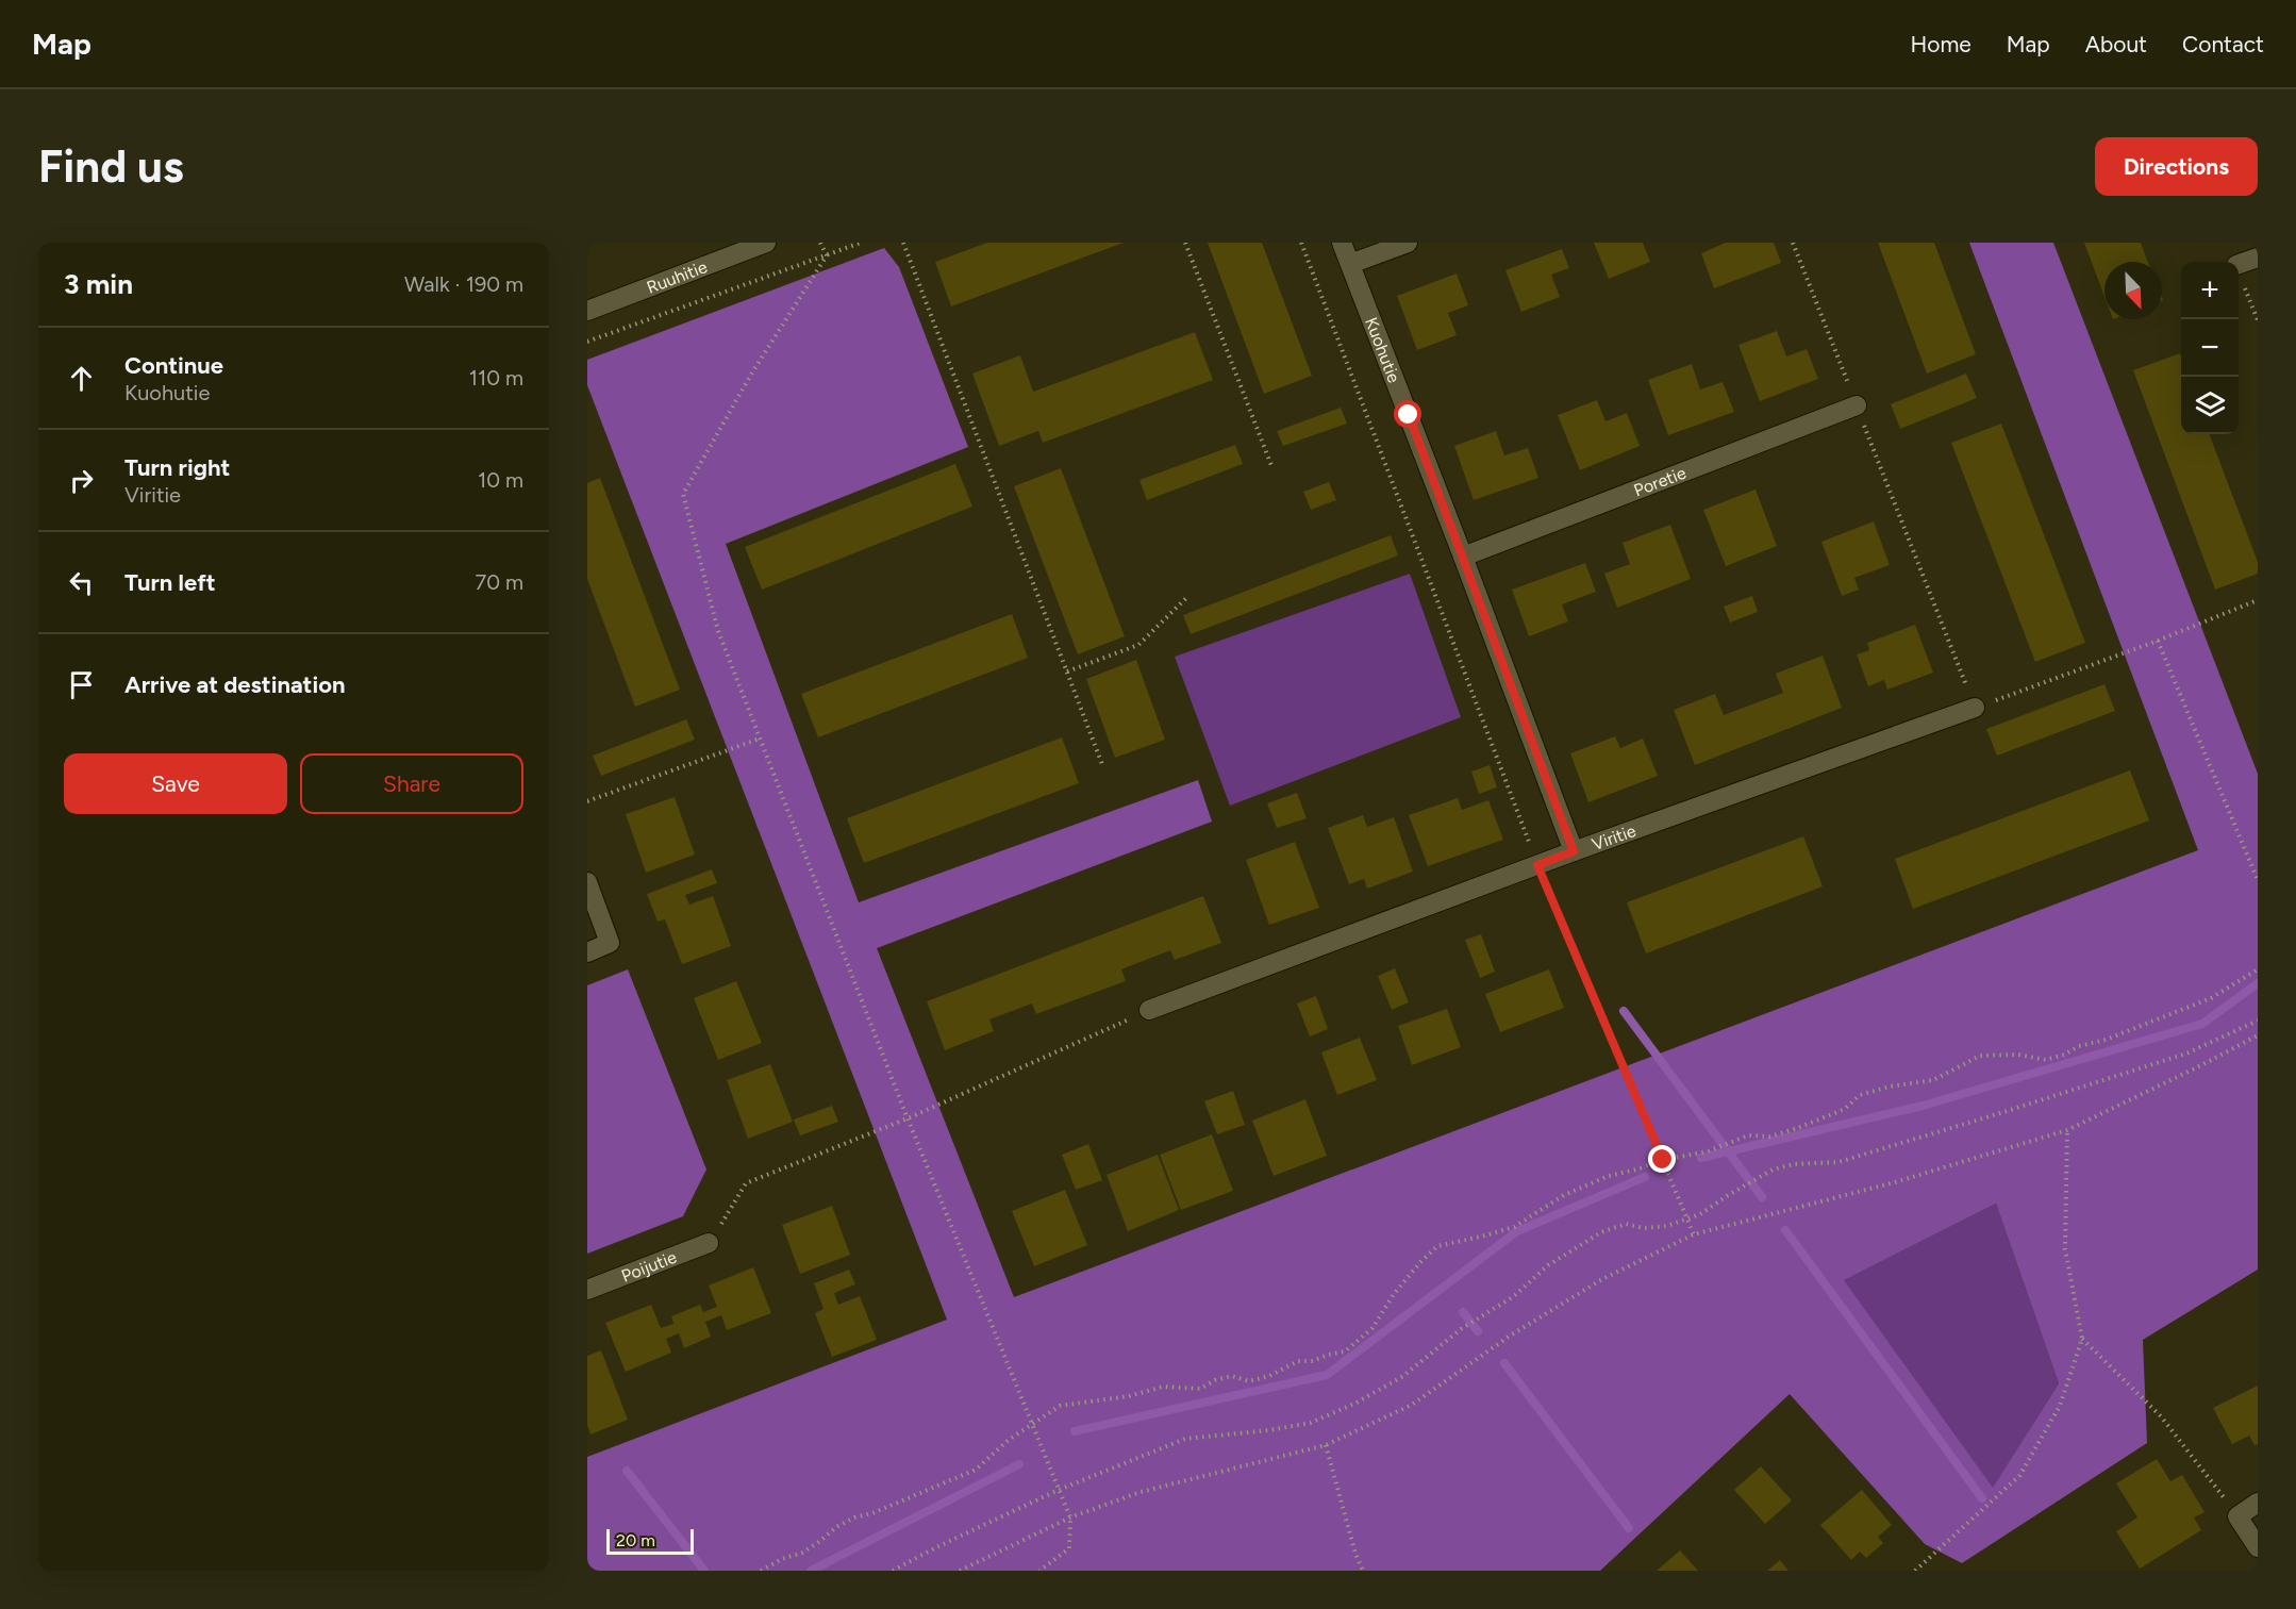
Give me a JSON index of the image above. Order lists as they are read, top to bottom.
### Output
{
  "streets": {
    "street": [
      "Ruuhitie",
      "Kuohutie",
      "Poretie",
      "Viritie",
      "Poijutie"
    ]
  },
  "crossings": [
    ["Kuohutie", "Poretie"],
    ["Kuohutie", "Viritie"]
  ],
  "scale_bar": "20 m",
  "north": "bottom right",
  "page": {
    "header": "Map",
    "nav": [
      "Home",
      "Map",
      "About",
      "Contact"
    ],
    "buttons": [
      "Directions",
      ["Save", "Share"]
    ],
    "title": "Find us",
    "heading": ["3 min", "Walk · 190 m"],
    "map_buttons": ["+", "−"],
    "list": [
      ["Continue", "Kuohutie", "110 m"],
      ["Turn right", "Viritie", "10 m"],
      ["Turn left", "70 m"],
      "Arrive at destination"
    ],
    "scale": "20 m"
  }
}
